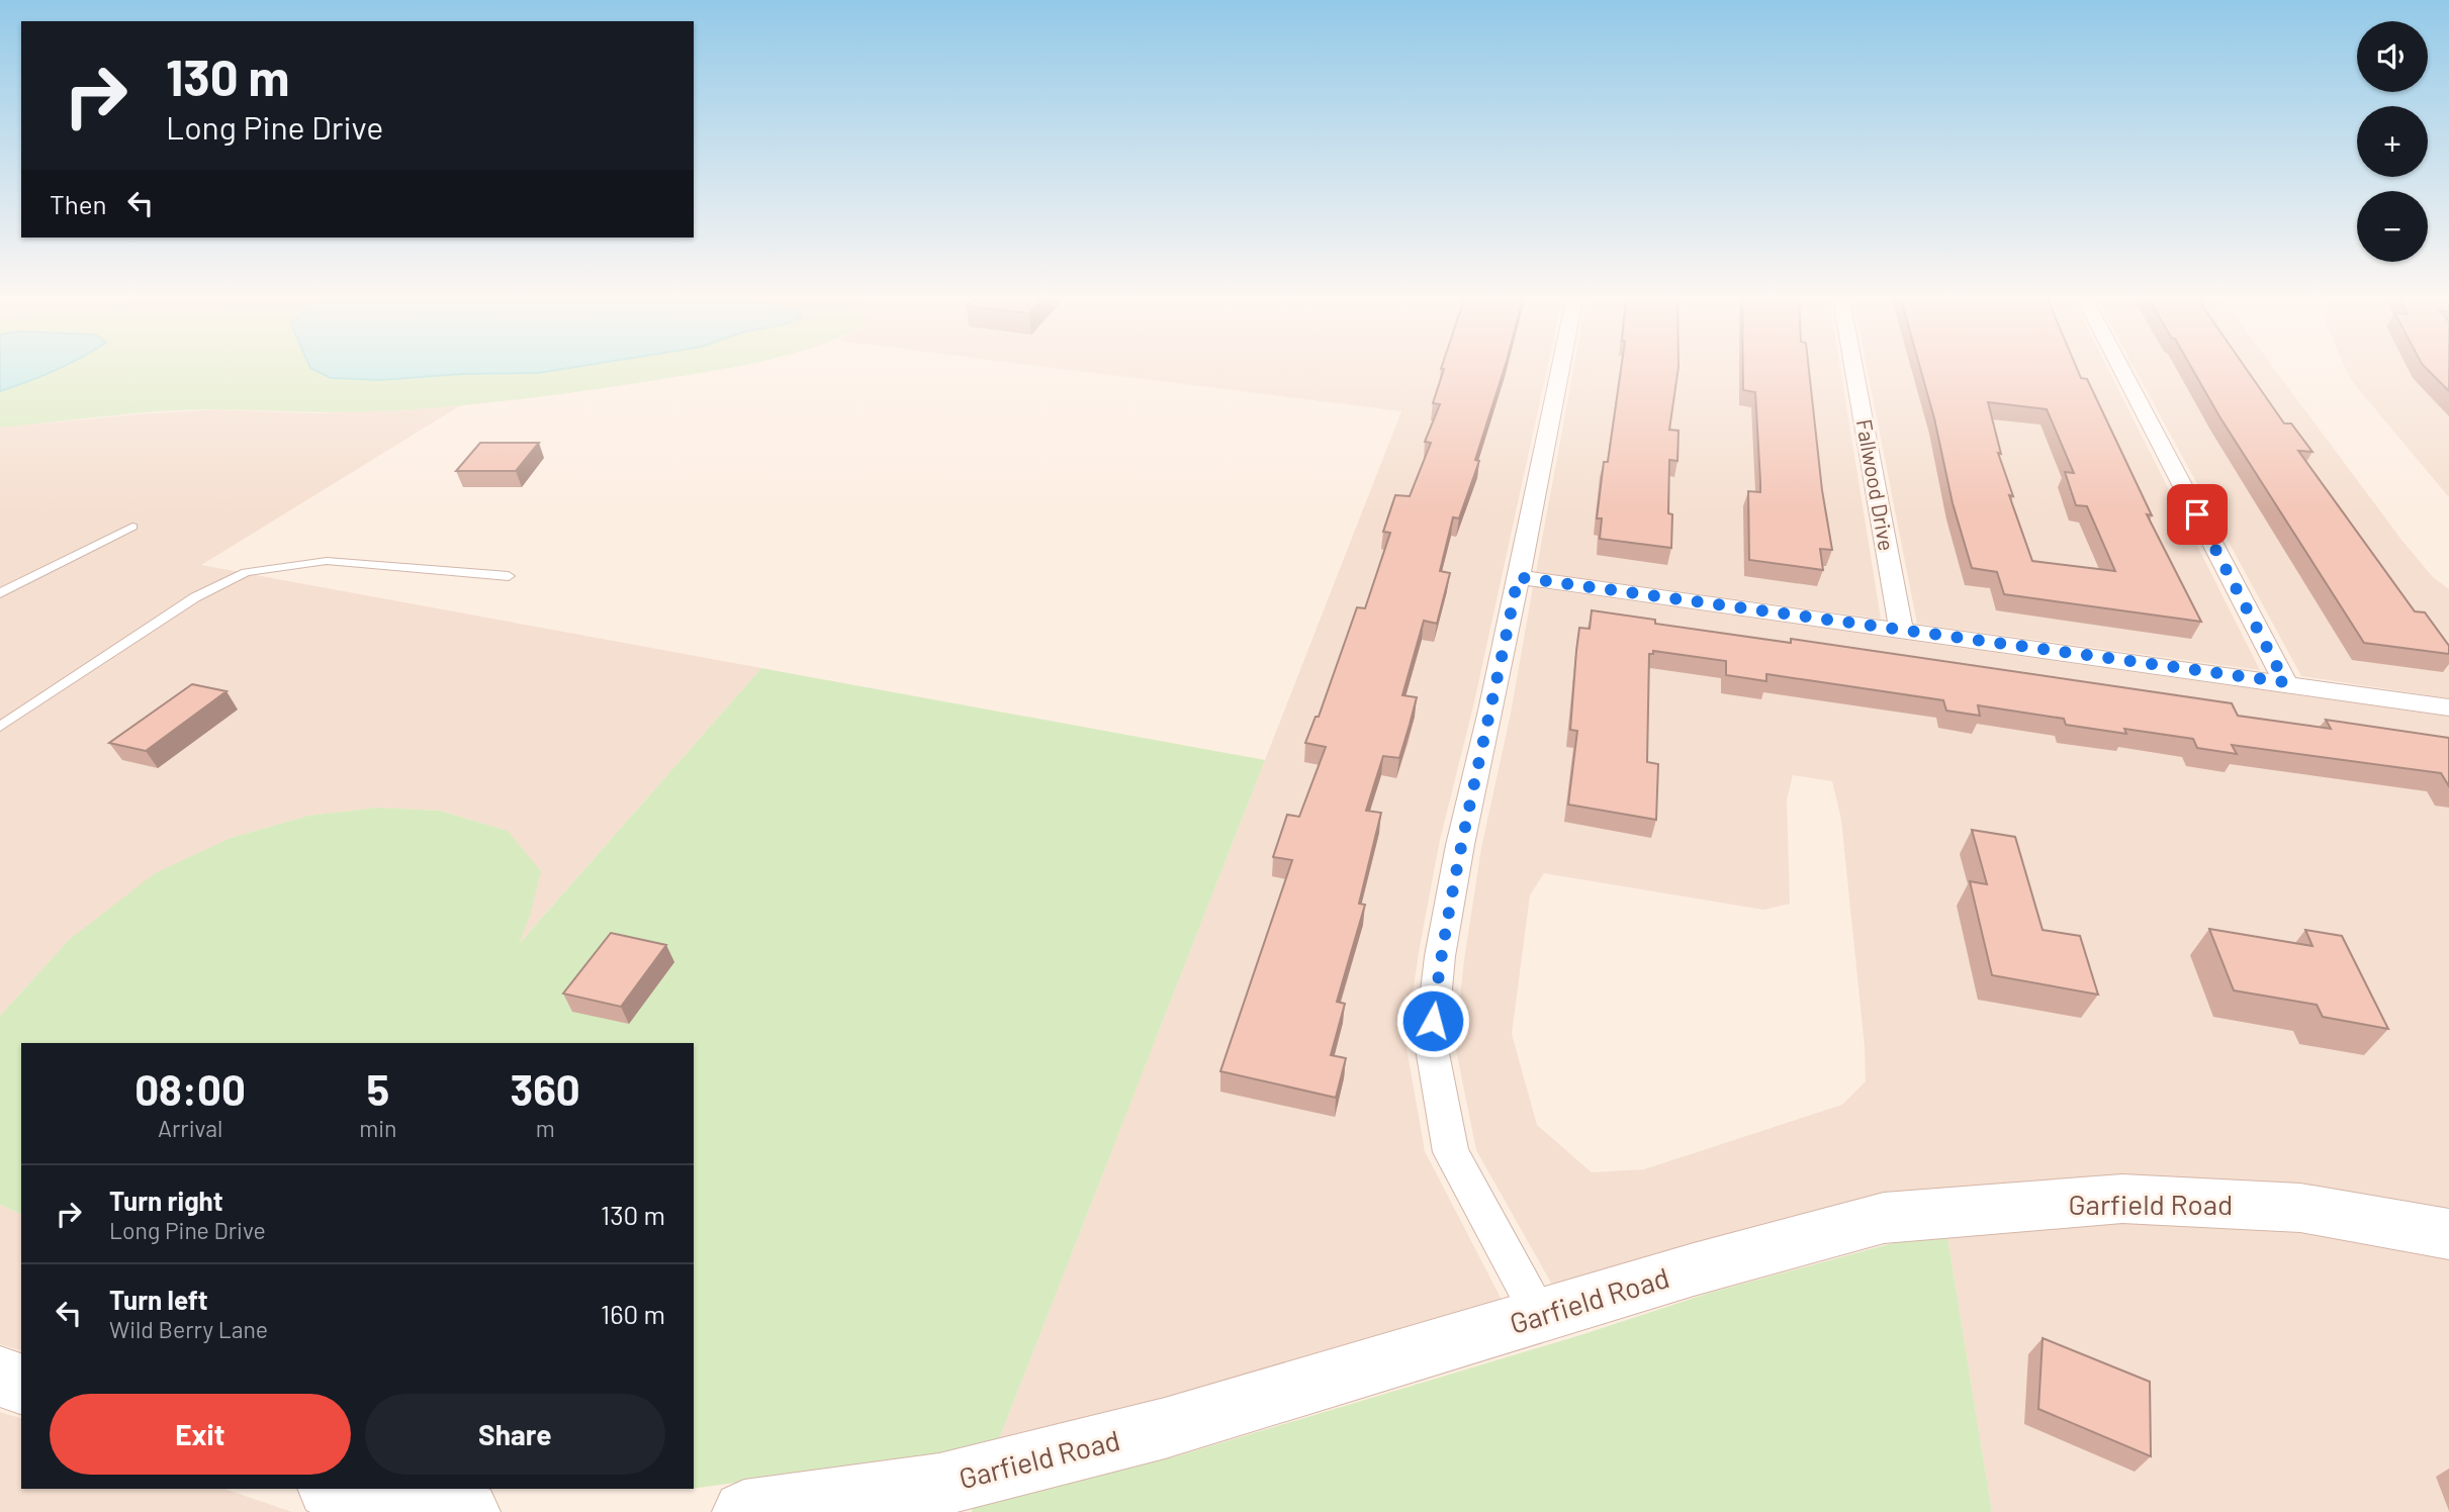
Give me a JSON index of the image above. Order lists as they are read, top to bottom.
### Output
{
  "streets": {
    "street": ["Fallwood Drive", "Garfield Road"]
  },
  "page": {
    "map_buttons": ["+", "−"],
    "turn": ["130 m", "Long Pine Drive"],
    "then": "Then",
    "eta": [
      "08:00",
      "Arrival",
      "5",
      "min",
      "360",
      "m"
    ],
    "list": [
      {
        "name": "Turn right",
        "note": "Long Pine Drive",
        "value": "130 m"
      },
      {
        "name": "Turn left",
        "note": "Wild Berry Lane",
        "value": "160 m"
      }
    ],
    "buttons": ["Exit", "Share"]
  }
}
